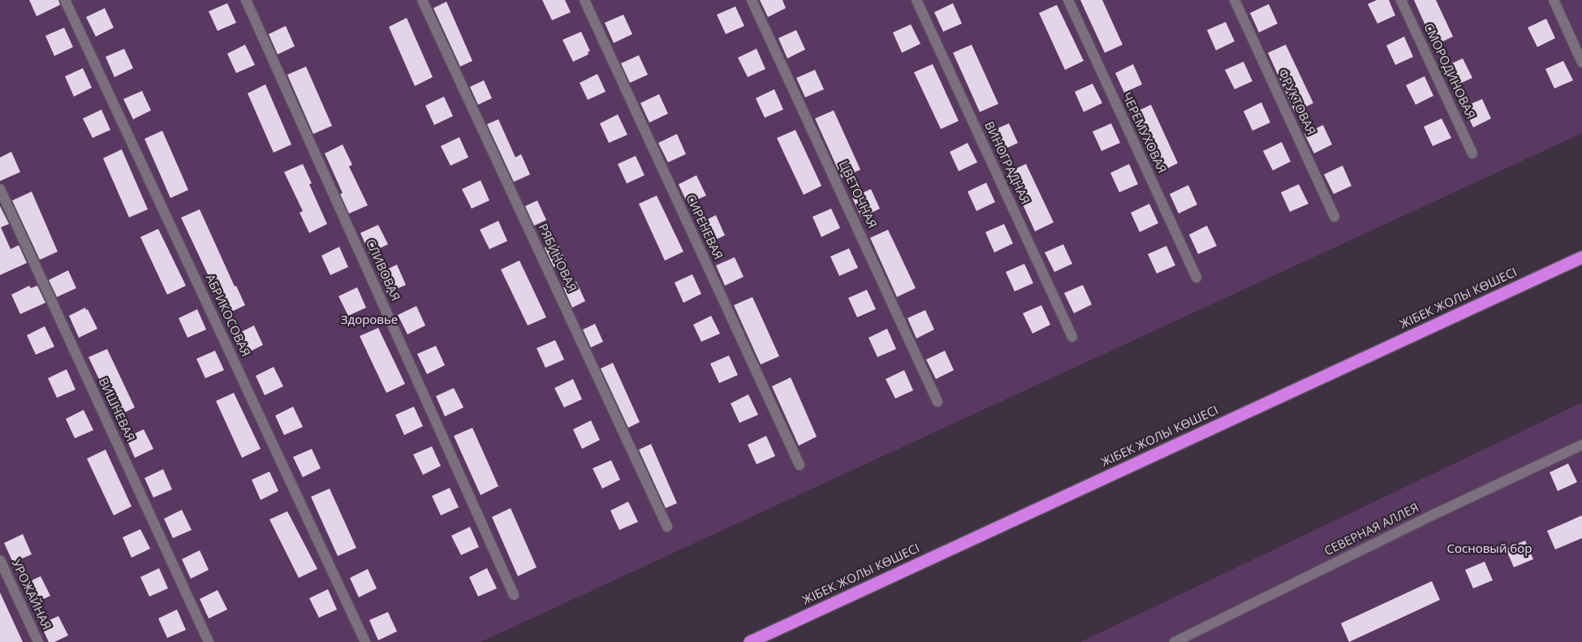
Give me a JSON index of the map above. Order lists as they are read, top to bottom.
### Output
{
  "streets": {
    "highway": ["ЖІБЕК ЖОЛЫ КӨШЕСІ"],
    "street": [
      "СМОРОДИНОВАЯ",
      "ФРУКТОВАЯ",
      "ЧЕРЕМУХОВАЯ",
      "ВИНОГРАДНАЯ",
      "ЦВЕТОЧНАЯ",
      "СИРЕНЕВАЯ",
      "РЯБИНОВАЯ",
      "СЛИВОВАЯ",
      "АБРИКОСОВАЯ",
      "ВИШНЕВАЯ",
      "СЕВЕРНАЯ АЛЛЕЯ",
      "УРОЖАЙНАЯ"
    ]
  },
  "parks": ["Здоровье", "Сосновый бор"]
}
